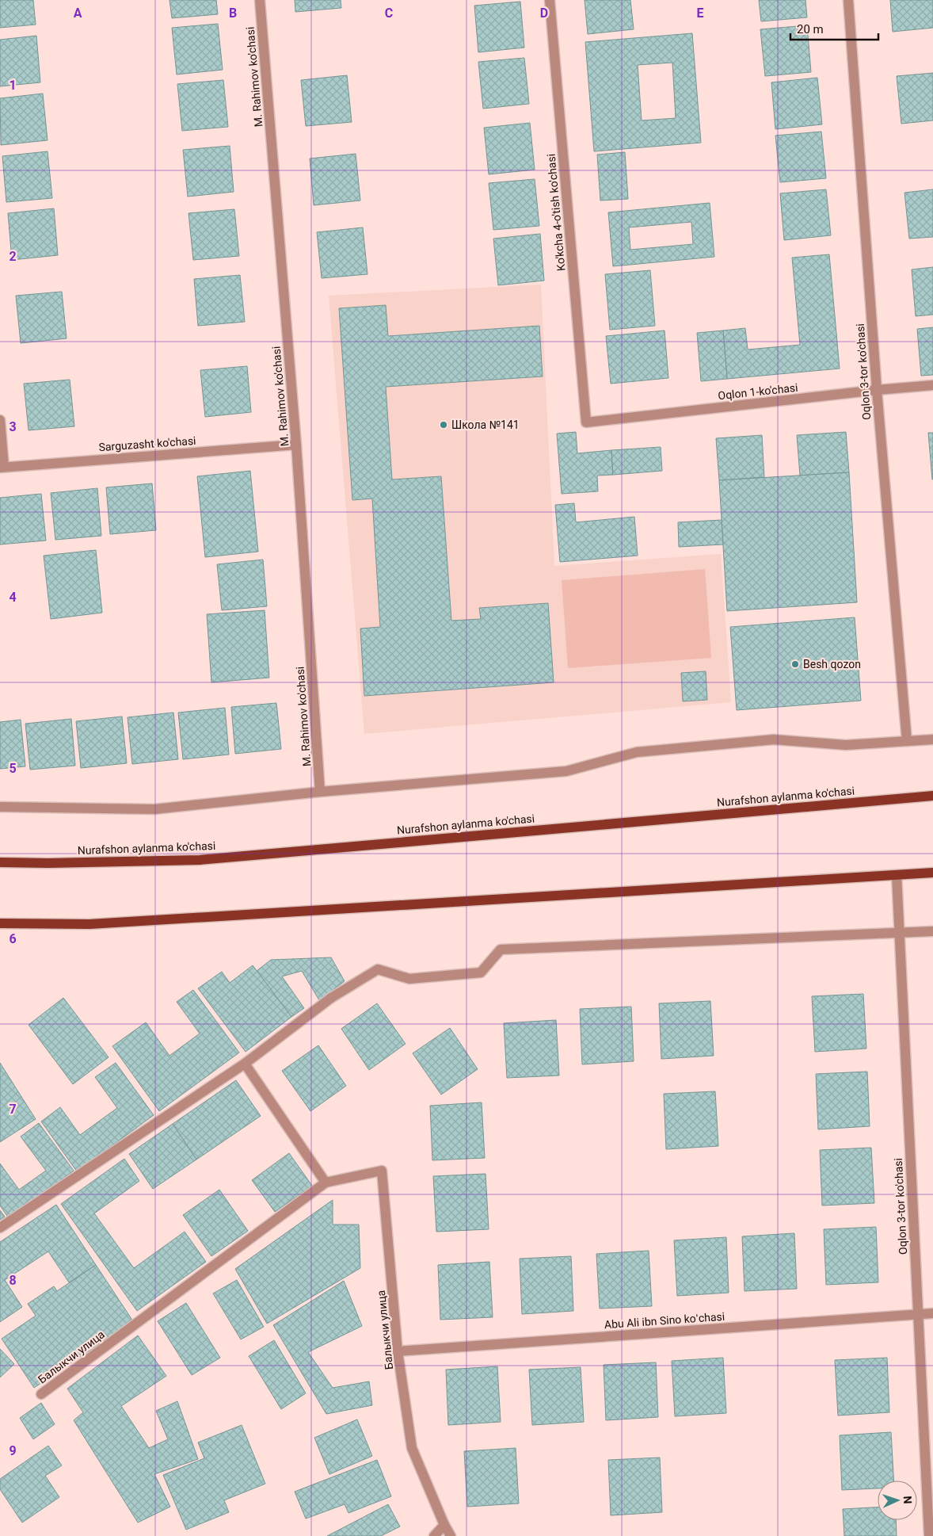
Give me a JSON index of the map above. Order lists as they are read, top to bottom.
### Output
{
  "streets": {
    "main road": ["Nurafshon aylanma ko'chasi"],
    "street": [
      "M. Rahimov ko'chasi",
      "Ko'kcha 4-o'tish ko'chasi",
      "Oqlon 3-tor ko'chasi",
      "Oqlon 1-ko'chasi",
      "Sarguzasht ko'chasi",
      "Abu Ali ibn Sino koʻchasi",
      "Балыкчи улица"
    ]
  },
  "crossings": [
    ["M. Rahimov ko'chasi", "Sarguzasht ko'chasi"],
    ["Ko'kcha 4-o'tish ko'chasi", "Oqlon 1-ko'chasi"],
    ["Oqlon 3-tor ko'chasi", "Oqlon 1-ko'chasi"],
    ["Oqlon 3-tor ko'chasi", "Abu Ali ibn Sino koʻchasi"],
    ["Abu Ali ibn Sino koʻchasi", "Балыкчи улица"]
  ],
  "places": ["Школа №141", "Besh qozon"],
  "scale_bar": "20 m",
  "north": "right",
  "grid": {
    "columns": [
      "A",
      "B",
      "C",
      "D",
      "E"
    ],
    "rows": [
      "1",
      "2",
      "3",
      "4",
      "5",
      "6",
      "7",
      "8",
      "9"
    ]
  }
}
